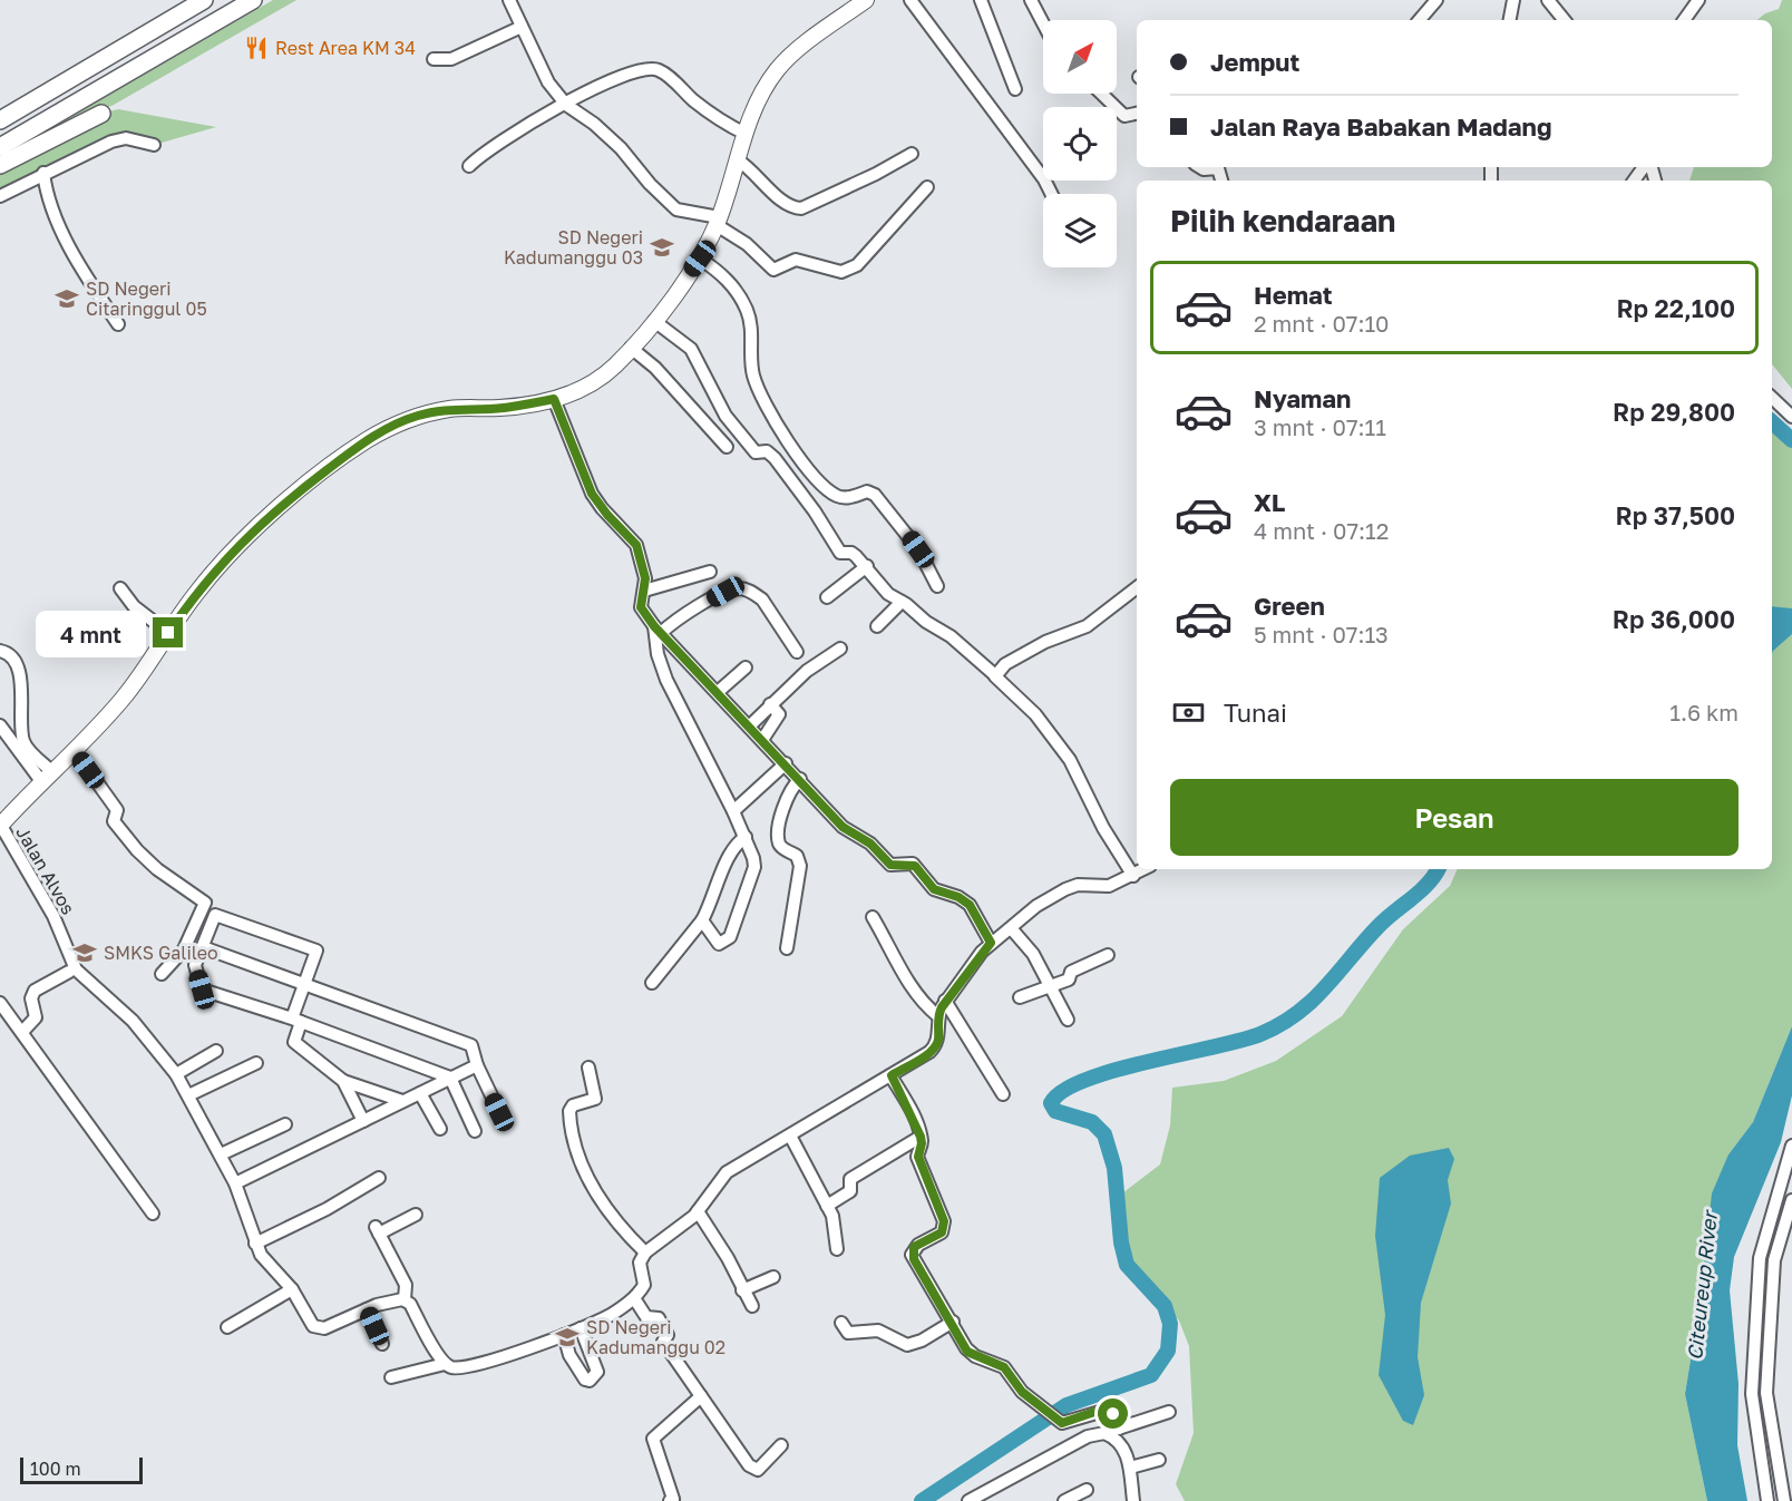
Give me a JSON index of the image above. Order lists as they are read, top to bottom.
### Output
{
  "streets": {
    "street": ["Jalan Alvos"]
  },
  "water": ["Citeureup River"],
  "places": {
    "restaurant": ["Rest Area KM 34"],
    "school or university": [
      "SD Negeri Kadumanggu 03",
      "SD Negeri Citaringgul 05",
      "SMKS Galileo",
      "SD Negeri Kadumanggu 02"
    ]
  },
  "scale_bar": "100 m",
  "north": "top right",
  "page": {
    "banner": ["Jemput", "Jalan Raya Babakan Madang"],
    "heading": "Pilih kendaraan",
    "list": [
      {
        "name": "Hemat",
        "note": "2 mnt · 07:10",
        "value": "Rp 22,100"
      },
      {
        "name": "Nyaman",
        "note": "3 mnt · 07:11",
        "value": "Rp 29,800"
      },
      {
        "name": "XL",
        "note": "4 mnt · 07:12",
        "value": "Rp 37,500"
      },
      {
        "name": "Green",
        "note": "5 mnt · 07:13",
        "value": "Rp 36,000"
      }
    ],
    "bubble": "4 mnt",
    "pay": ["Tunai", "1.6 km"],
    "buttons": "Pesan",
    "scale": "100 m"
  }
}
